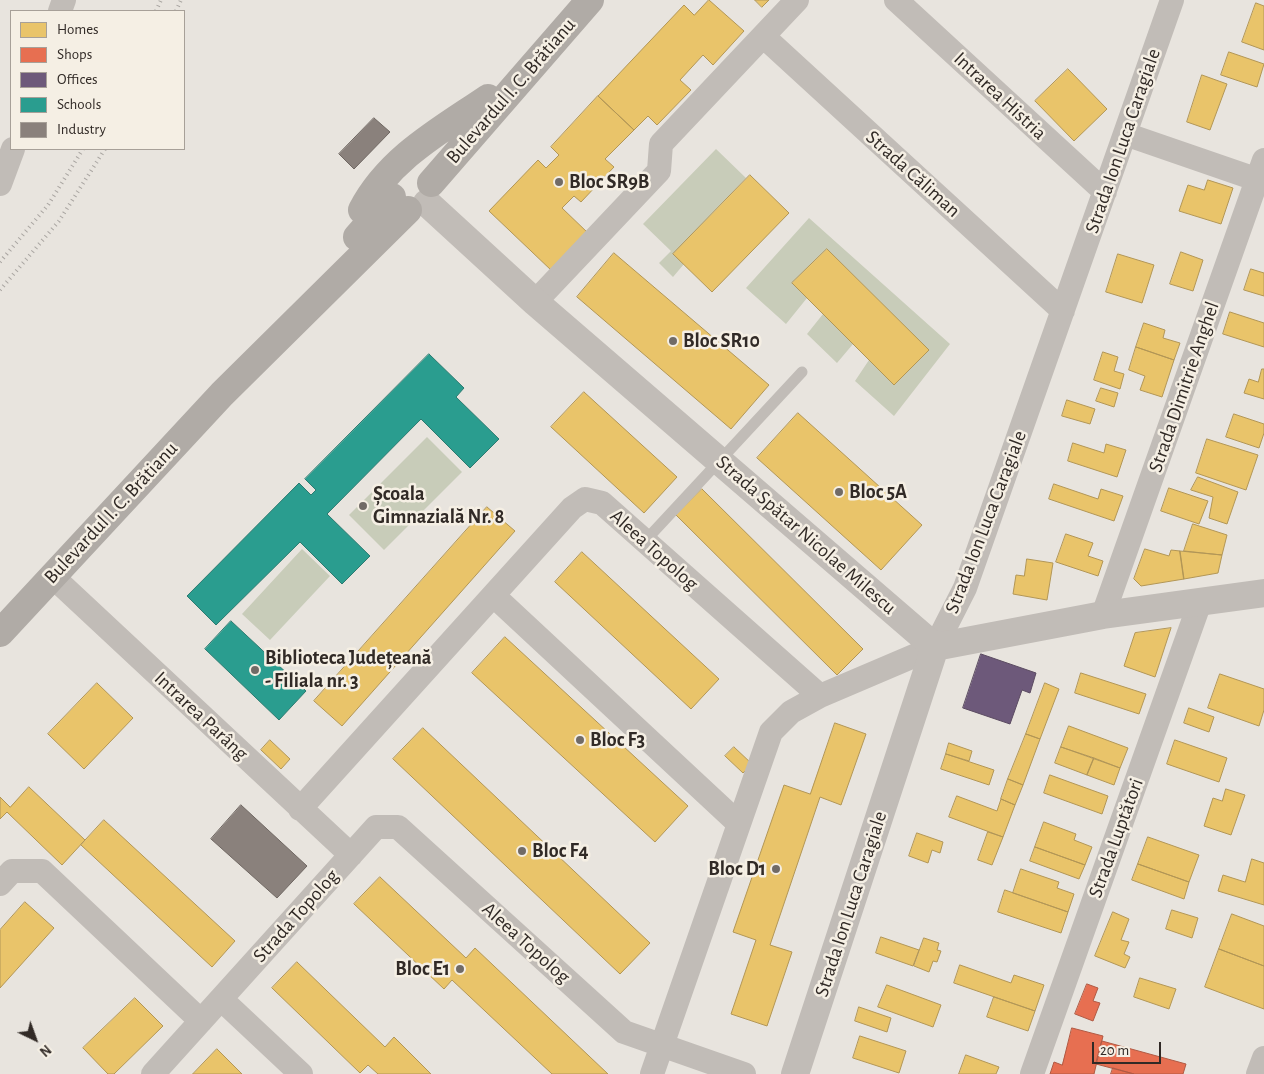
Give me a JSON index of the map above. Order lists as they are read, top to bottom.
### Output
{
  "streets": {
    "main road": ["Bulevardul I. C. Brătianu"],
    "street": [
      "Intrarea Histria",
      "Strada Ion Luca Caragiale",
      "Strada Căliman",
      "Strada Dimitrie Anghel",
      "Strada Spătar Nicolae Milescu",
      "Aleea Topolog",
      "Intrarea Parâng",
      "Strada Luptători",
      "Strada Topolog"
    ]
  },
  "crossings": [
    ["Bulevardul I. C. Brătianu", "Strada Spătar Nicolae Milescu"],
    ["Bulevardul I. C. Brătianu", "Intrarea Parâng"],
    ["Intrarea Histria", "Strada Ion Luca Caragiale"],
    ["Strada Ion Luca Caragiale", "Strada Căliman"],
    ["Strada Ion Luca Caragiale", "Strada Spătar Nicolae Milescu"],
    ["Aleea Topolog", "Intrarea Parâng"],
    ["Aleea Topolog", "Strada Topolog"],
    ["Intrarea Parâng", "Strada Topolog"]
  ],
  "places": [
    "Bloc SR9B",
    "Bloc SR10",
    "Bloc 5A",
    "Școala Gimnazială Nr. 8",
    "Biblioteca Județeană - Filiala nr. 3",
    "Bloc F3",
    "Bloc F4",
    "Bloc D1",
    "Bloc E1"
  ],
  "legend": [
    "Homes",
    "Shops",
    "Offices",
    "Schools",
    "Industry"
  ],
  "scale_bar": "20 m",
  "north": "bottom right"
}
